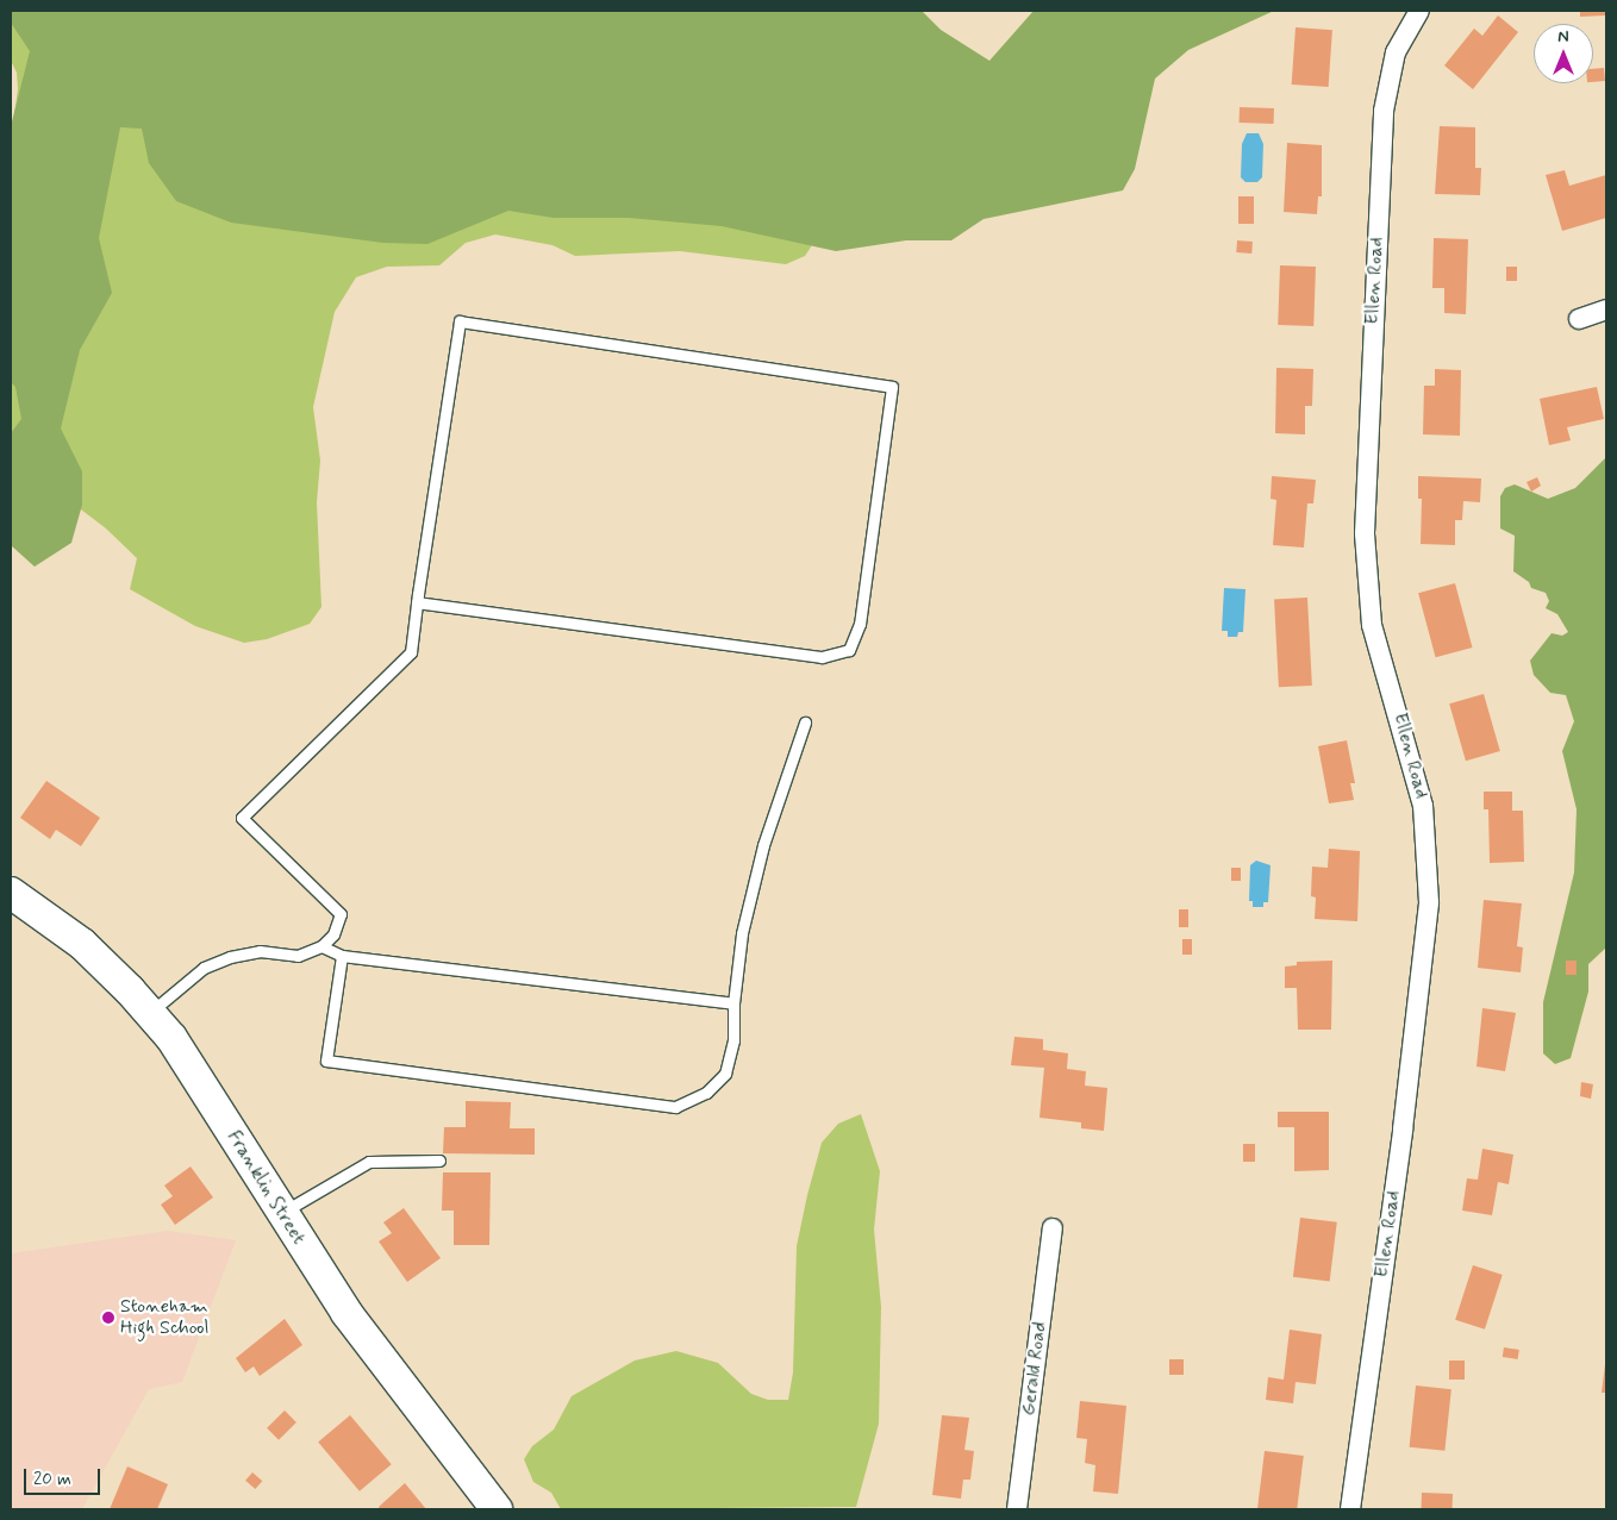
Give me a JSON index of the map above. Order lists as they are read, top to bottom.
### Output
{
  "streets": {
    "main road": ["Franklin Street"],
    "street": ["Ellen Road", "Gerald Road"]
  },
  "places": ["Stoneham High School"],
  "scale_bar": "20 m",
  "north": "top"
}
